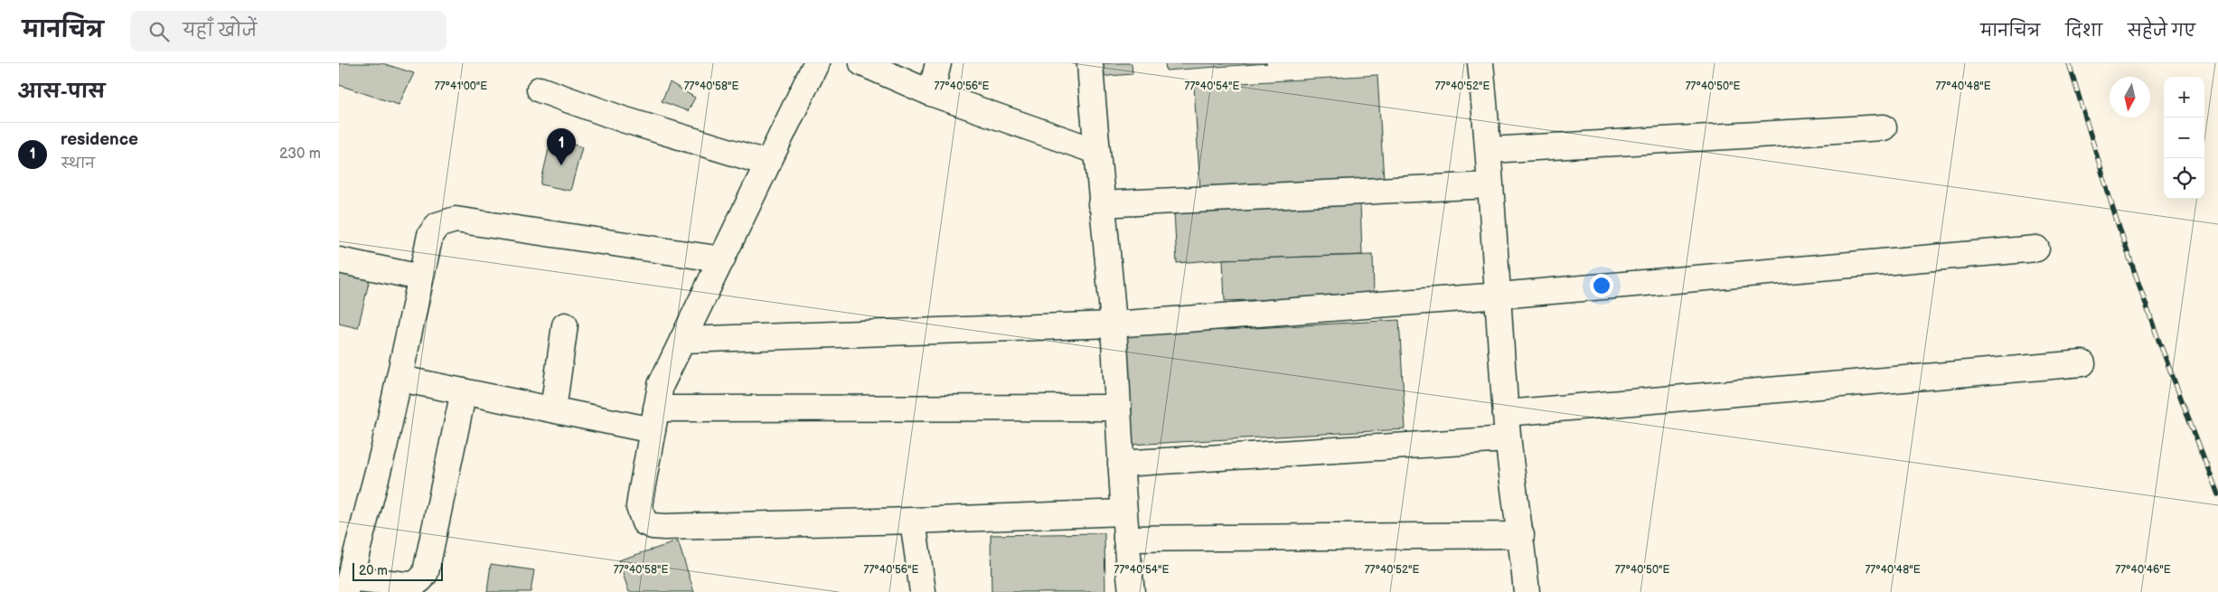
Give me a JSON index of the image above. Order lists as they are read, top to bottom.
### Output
{
  "scale_bar": "20 m",
  "north": "bottom",
  "page": {
    "header": "मानचित्र",
    "search": "यहाँ खोजें",
    "nav": ["मानचित्र", "दिशा", "सहेजे गए"],
    "heading": "आस-पास",
    "map_buttons": ["+", "−"],
    "list": [
      {
        "mark": "1",
        "name": "residence",
        "note": "स्थान",
        "value": "230 m"
      }
    ],
    "pins": "1",
    "scale": "20 m"
  },
  "coordinates": [
    "77°41'00\"E",
    "77°40'58\"E",
    "77°40'56\"E",
    "77°40'54\"E",
    "77°40'52\"E",
    "77°40'50\"E",
    "77°40'48\"E",
    "77°40'46\"E"
  ]
}
